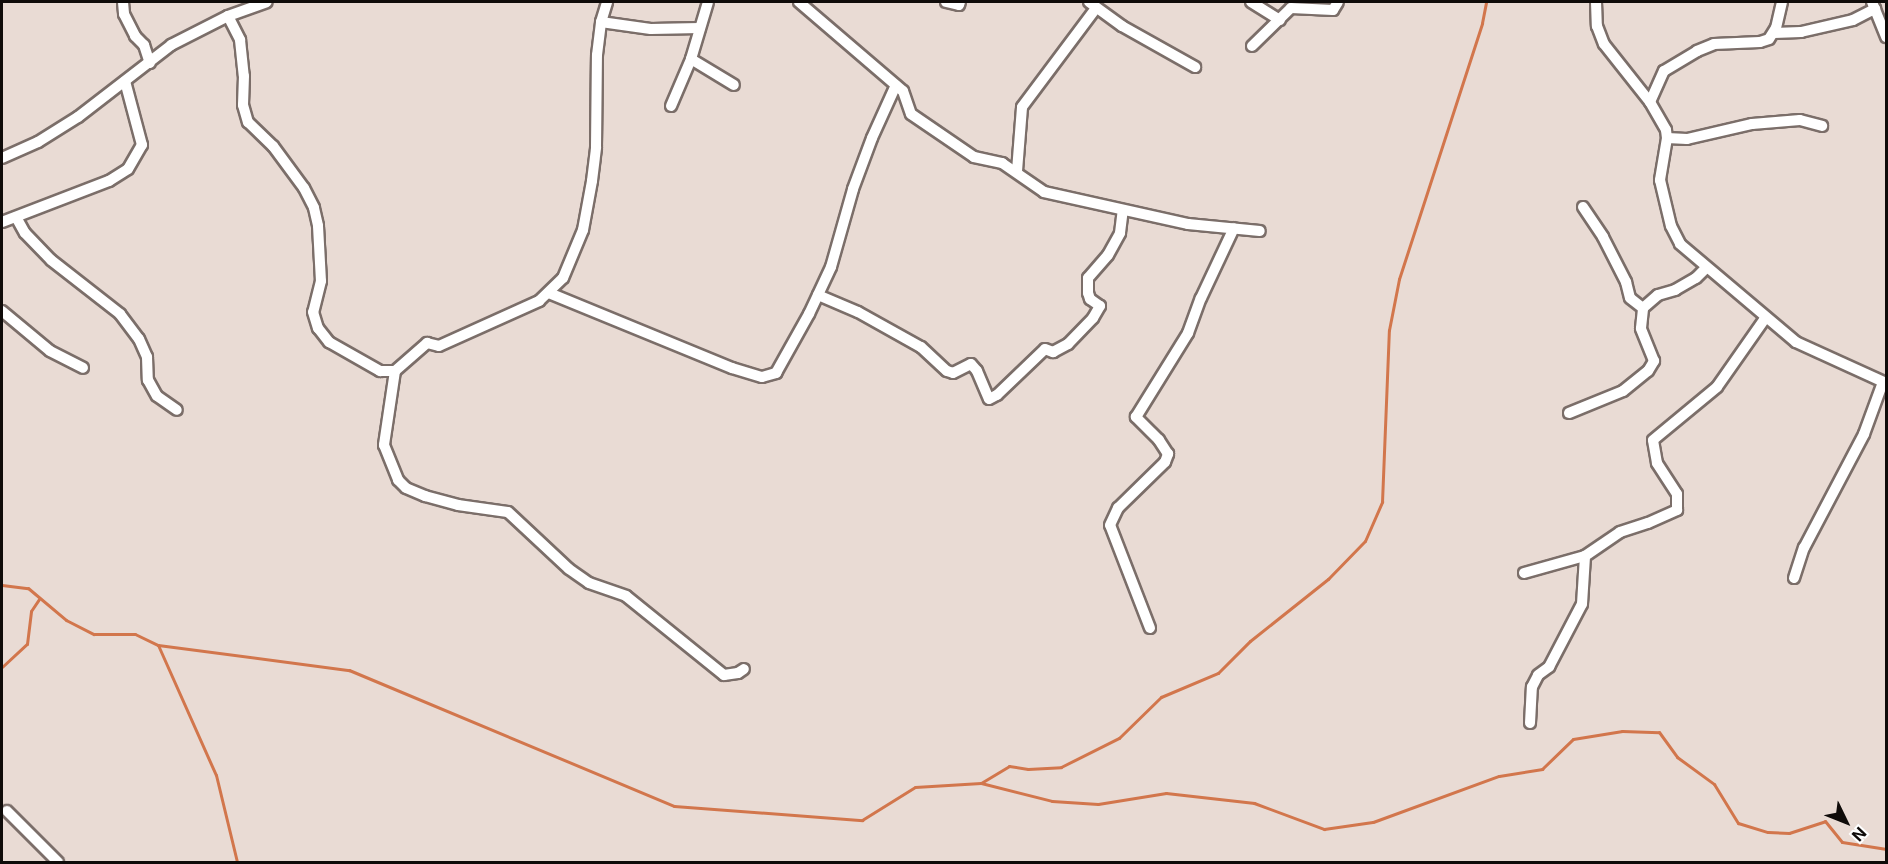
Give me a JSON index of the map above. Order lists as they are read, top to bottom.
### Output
{
  "north": "bottom right"
}
